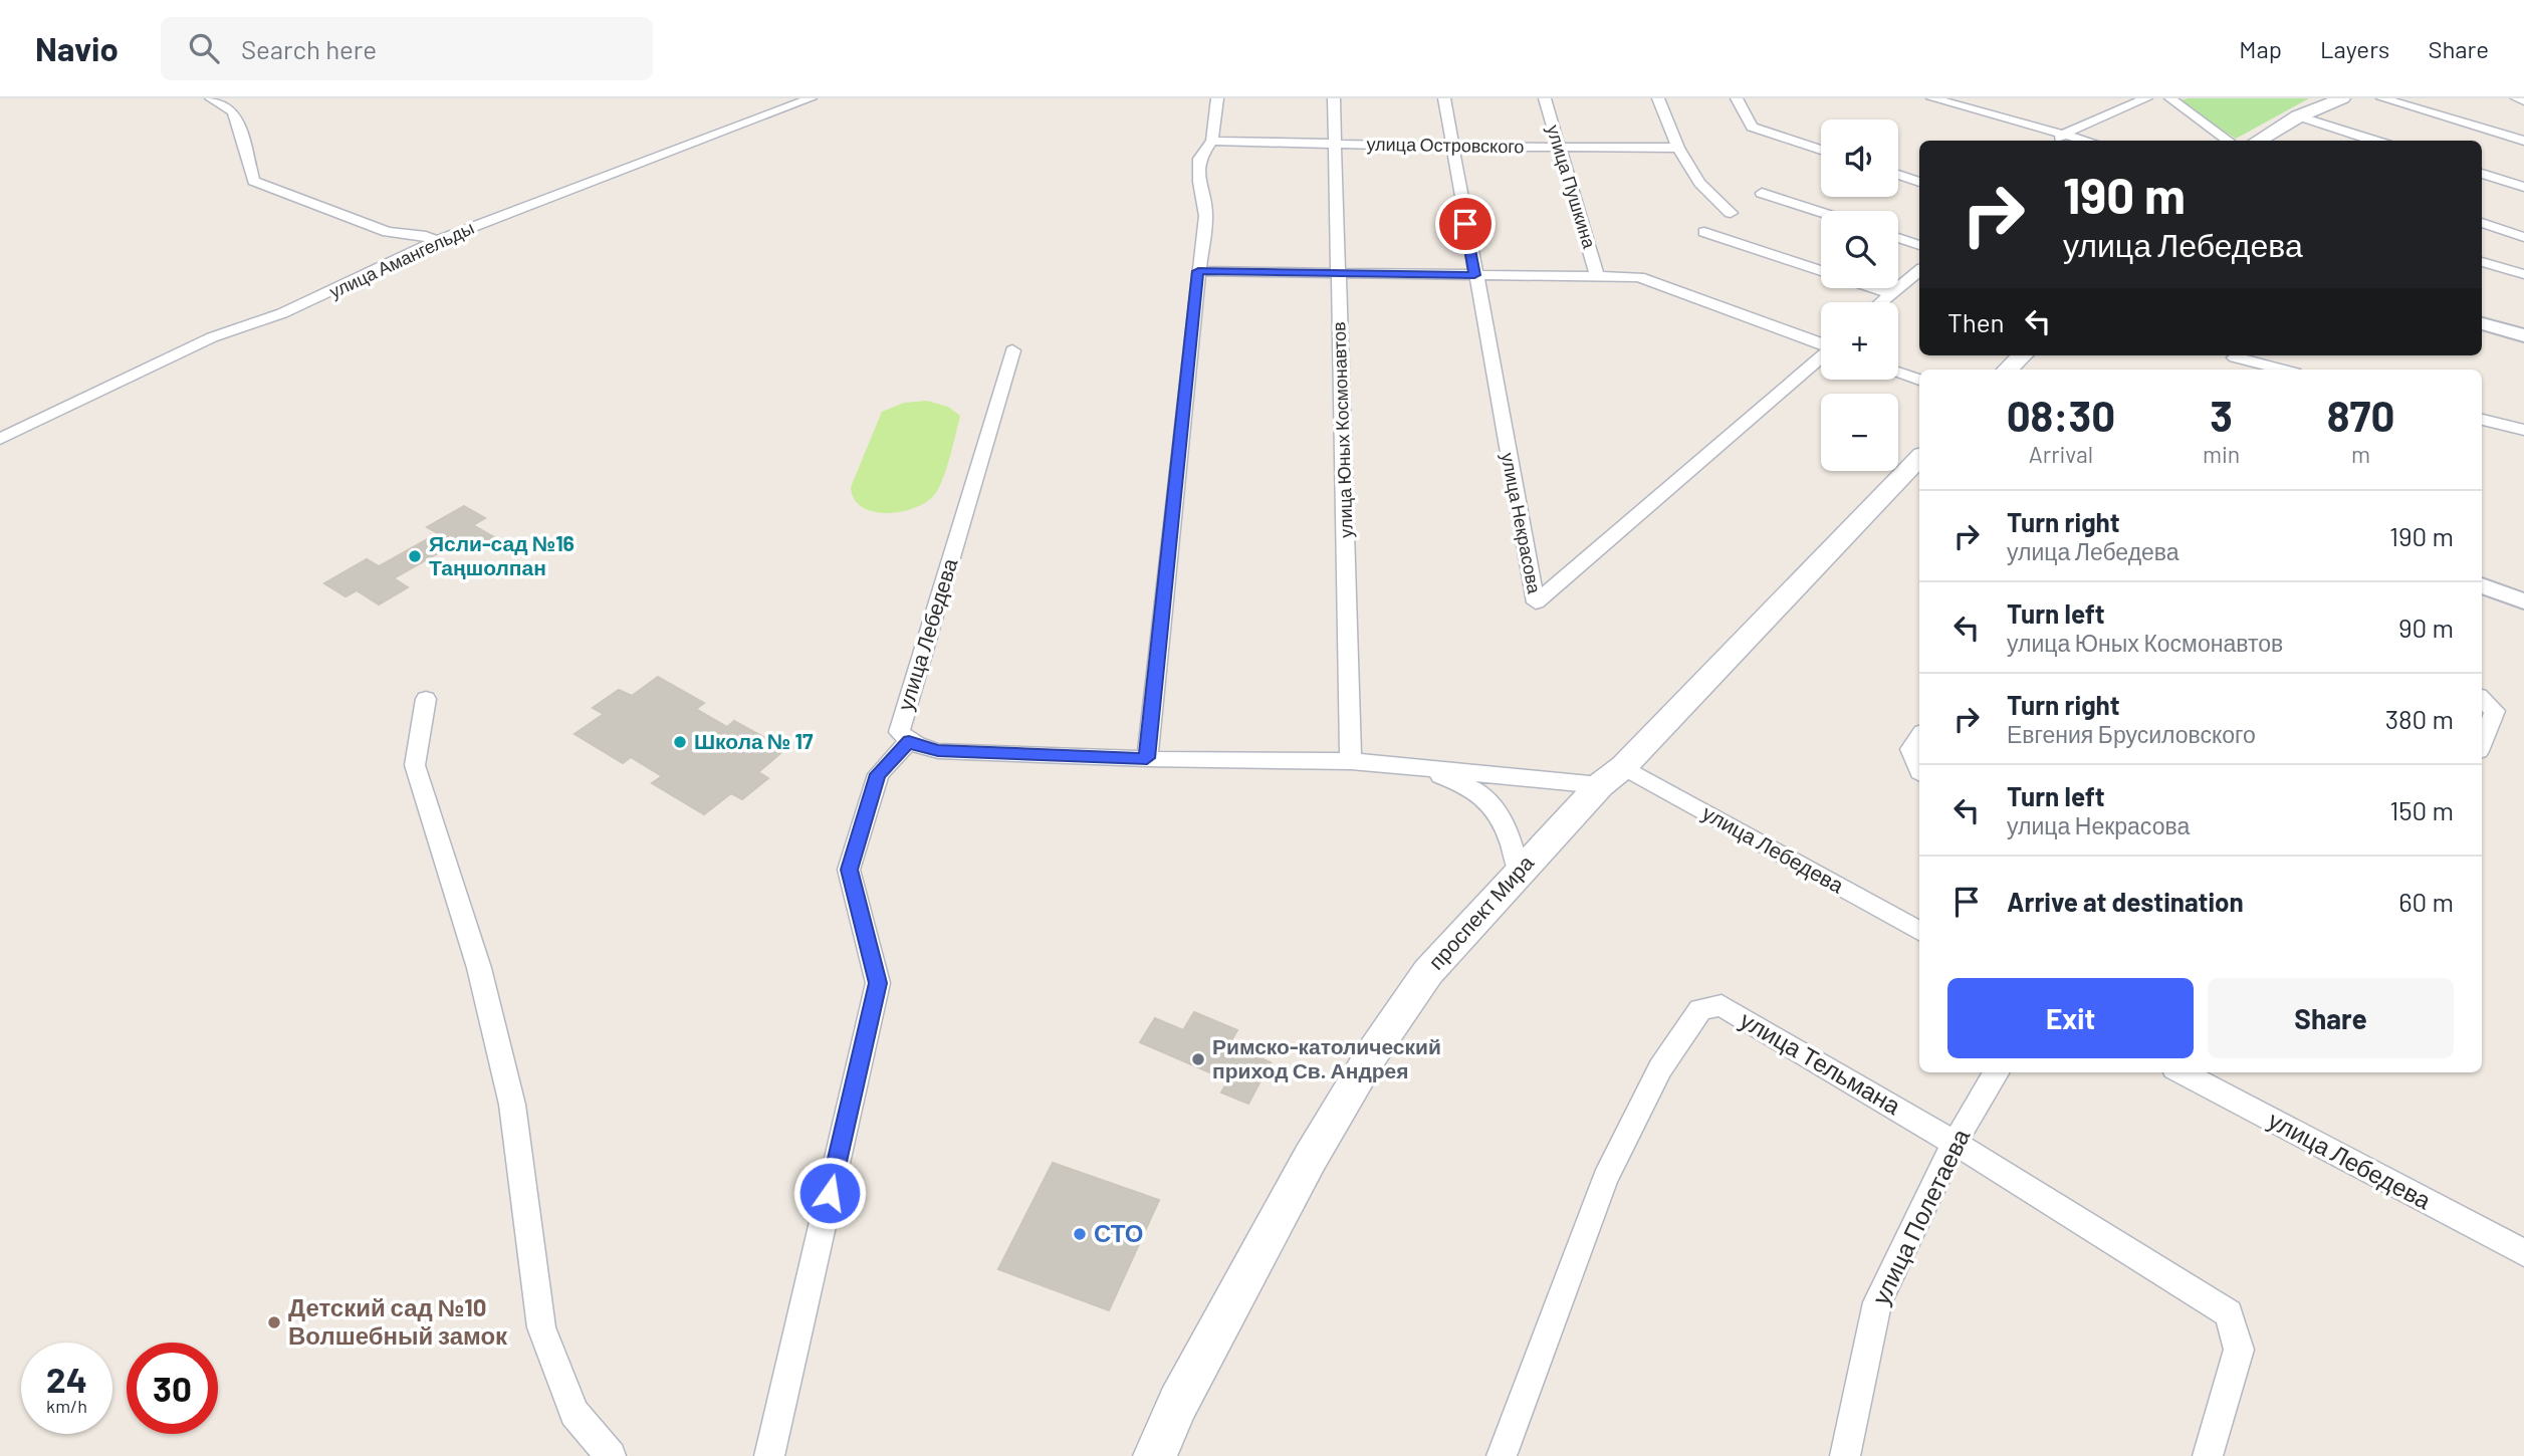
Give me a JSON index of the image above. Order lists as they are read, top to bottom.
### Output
{
  "streets": {
    "main road": ["проспект Мира"],
    "street": [
      "улица Островского",
      "улица Пушкина",
      "улица Амангельды",
      "улица Юных Космонавтов",
      "улица Некрасова",
      "улица Лебедева",
      "улица Тельмана",
      "улица Полетаева"
    ]
  },
  "crossings": [
    ["улица Островского", "улица Пушкина"],
    ["улица Островского", "улица Юных Космонавтов"],
    ["улица Островского", "улица Некрасова"],
    ["улица Юных Космонавтов", "улица Лебедева"],
    ["улица Лебедева", "проспект Мира"],
    ["улица Тельмана", "улица Полетаева"]
  ],
  "places": [
    "Ясли-сад №16 Таңшолпан",
    "Школа № 17",
    "Римско-католический приход Св. Андрея",
    "СТО",
    "Детский сад №10 Волшебный замок"
  ],
  "page": {
    "header": "Navio",
    "search": "Search here",
    "nav": ["Map", "Layers", "Share"],
    "map_buttons": ["+", "−"],
    "turn": ["190 m", "улица Лебедева"],
    "then": "Then",
    "eta": [
      "08:30",
      "Arrival",
      "3",
      "min",
      "870",
      "m"
    ],
    "list": [
      {
        "name": "Turn right",
        "note": "улица Лебедева",
        "value": "190 m"
      },
      {
        "name": "Turn left",
        "note": "улица Юных Космонавтов",
        "value": "90 m"
      },
      {
        "name": "Turn right",
        "note": "Евгения Брусиловского",
        "value": "380 m"
      },
      {
        "name": "Turn left",
        "note": "улица Некрасова",
        "value": "150 m"
      },
      {
        "name": "Arrive at destination",
        "value": "60 m"
      }
    ],
    "buttons": ["Exit", "Share"],
    "speed": "24 km/h",
    "limit": "30"
  }
}
